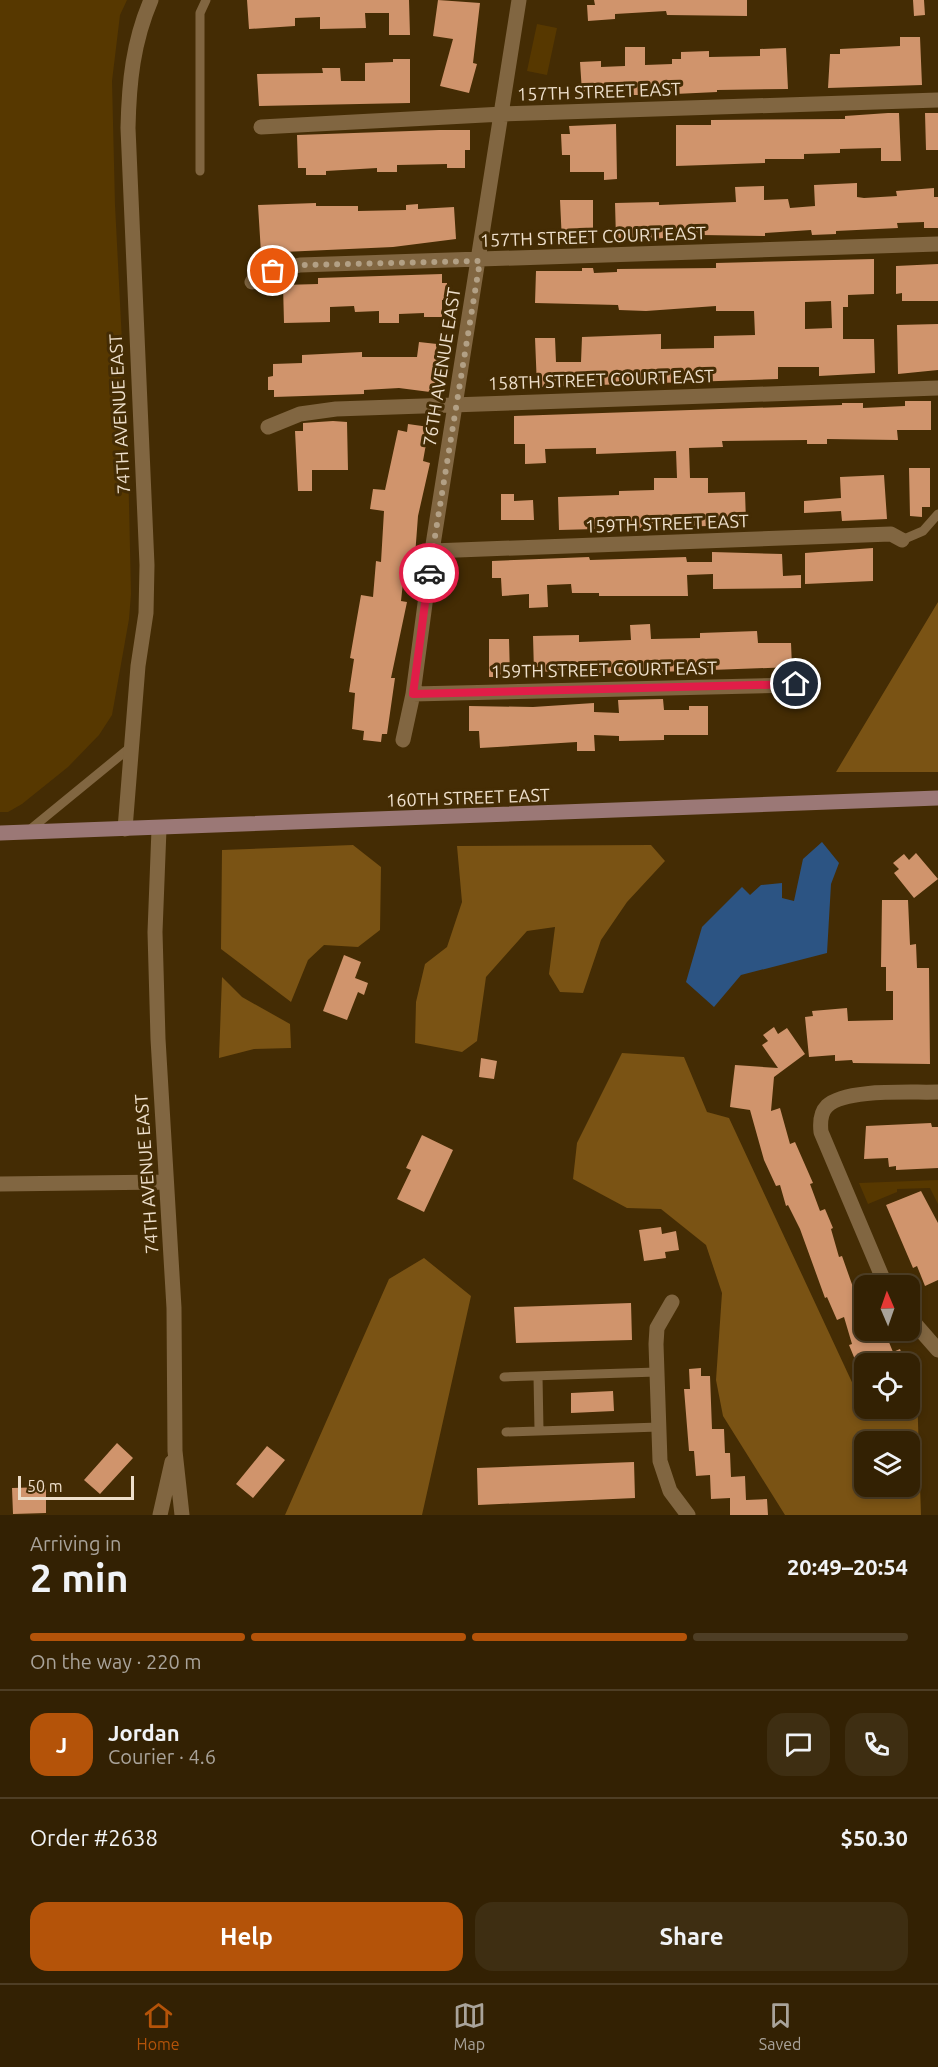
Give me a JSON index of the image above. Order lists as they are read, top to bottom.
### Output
{
  "streets": {
    "main road": ["160TH STREET EAST"],
    "street": [
      "157TH STREET EAST",
      "157TH STREET COURT EAST",
      "76TH AVENUE EAST",
      "158TH STREET COURT EAST",
      "74TH AVENUE EAST",
      "159TH STREET EAST",
      "159TH STREET COURT EAST"
    ]
  },
  "crossings": [
    ["157TH STREET EAST", "76TH AVENUE EAST"],
    ["157TH STREET COURT EAST", "76TH AVENUE EAST"],
    ["76TH AVENUE EAST", "158TH STREET COURT EAST"],
    ["76TH AVENUE EAST", "159TH STREET EAST"],
    ["76TH AVENUE EAST", "159TH STREET COURT EAST"],
    ["74TH AVENUE EAST", "160TH STREET EAST"]
  ],
  "scale_bar": "50 m",
  "north": "top",
  "page": {
    "scale": "50 m",
    "heading": ["2 min", "Arriving in", "20:49–20:54"],
    "panel": [
      "Jordan",
      "Courier · 4.6",
      "Order #2638",
      "$50.30"
    ],
    "bar": "On the way · 220 m",
    "round": "J",
    "buttons": ["Help", "Share"],
    "tabs": ["Home", "Map", "Saved"]
  }
}
